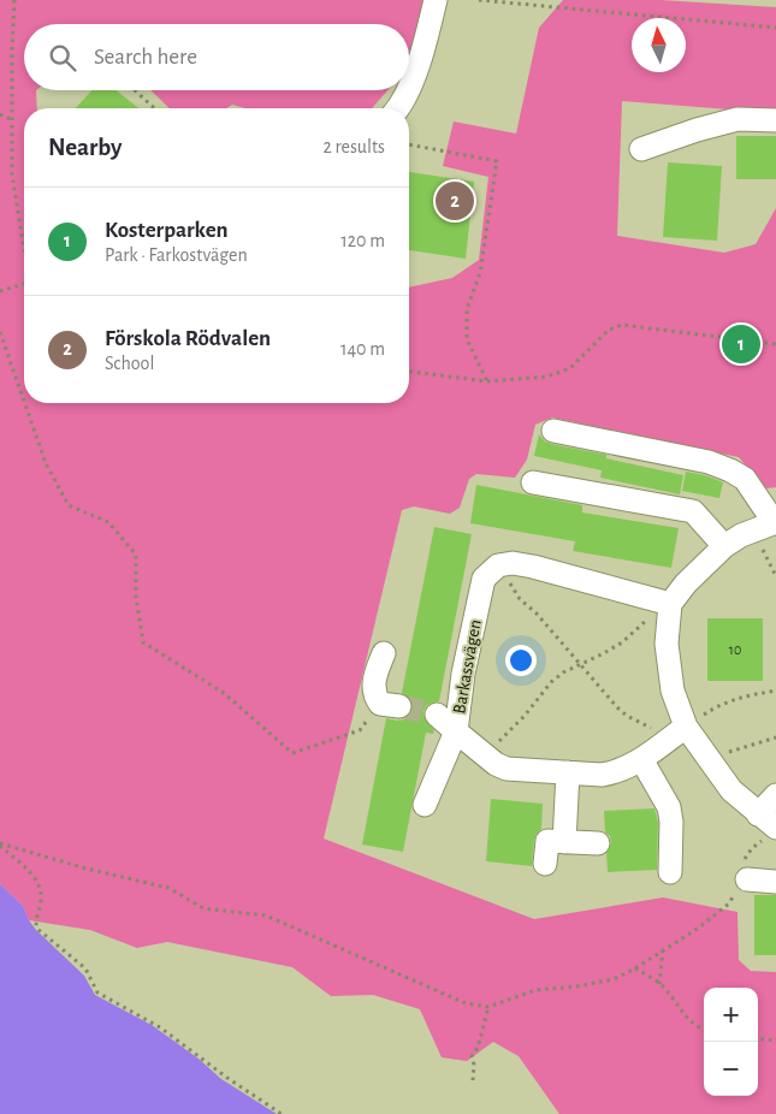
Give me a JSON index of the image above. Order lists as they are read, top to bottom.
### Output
{
  "streets": {
    "street": ["Barkassvägen"]
  },
  "house_numbers": ["10"],
  "north": "top",
  "page": {
    "search": "Search here",
    "heading": ["Nearby", "2 results"],
    "pins": ["2", "1"],
    "list": [
      {
        "mark": "1",
        "name": "Kosterparken",
        "note": "Park · Farkostvägen",
        "value": "120 m"
      },
      {
        "mark": "2",
        "name": "Förskola Rödvalen",
        "note": "School",
        "value": "140 m"
      }
    ],
    "map_buttons": ["+", "−"]
  }
}
